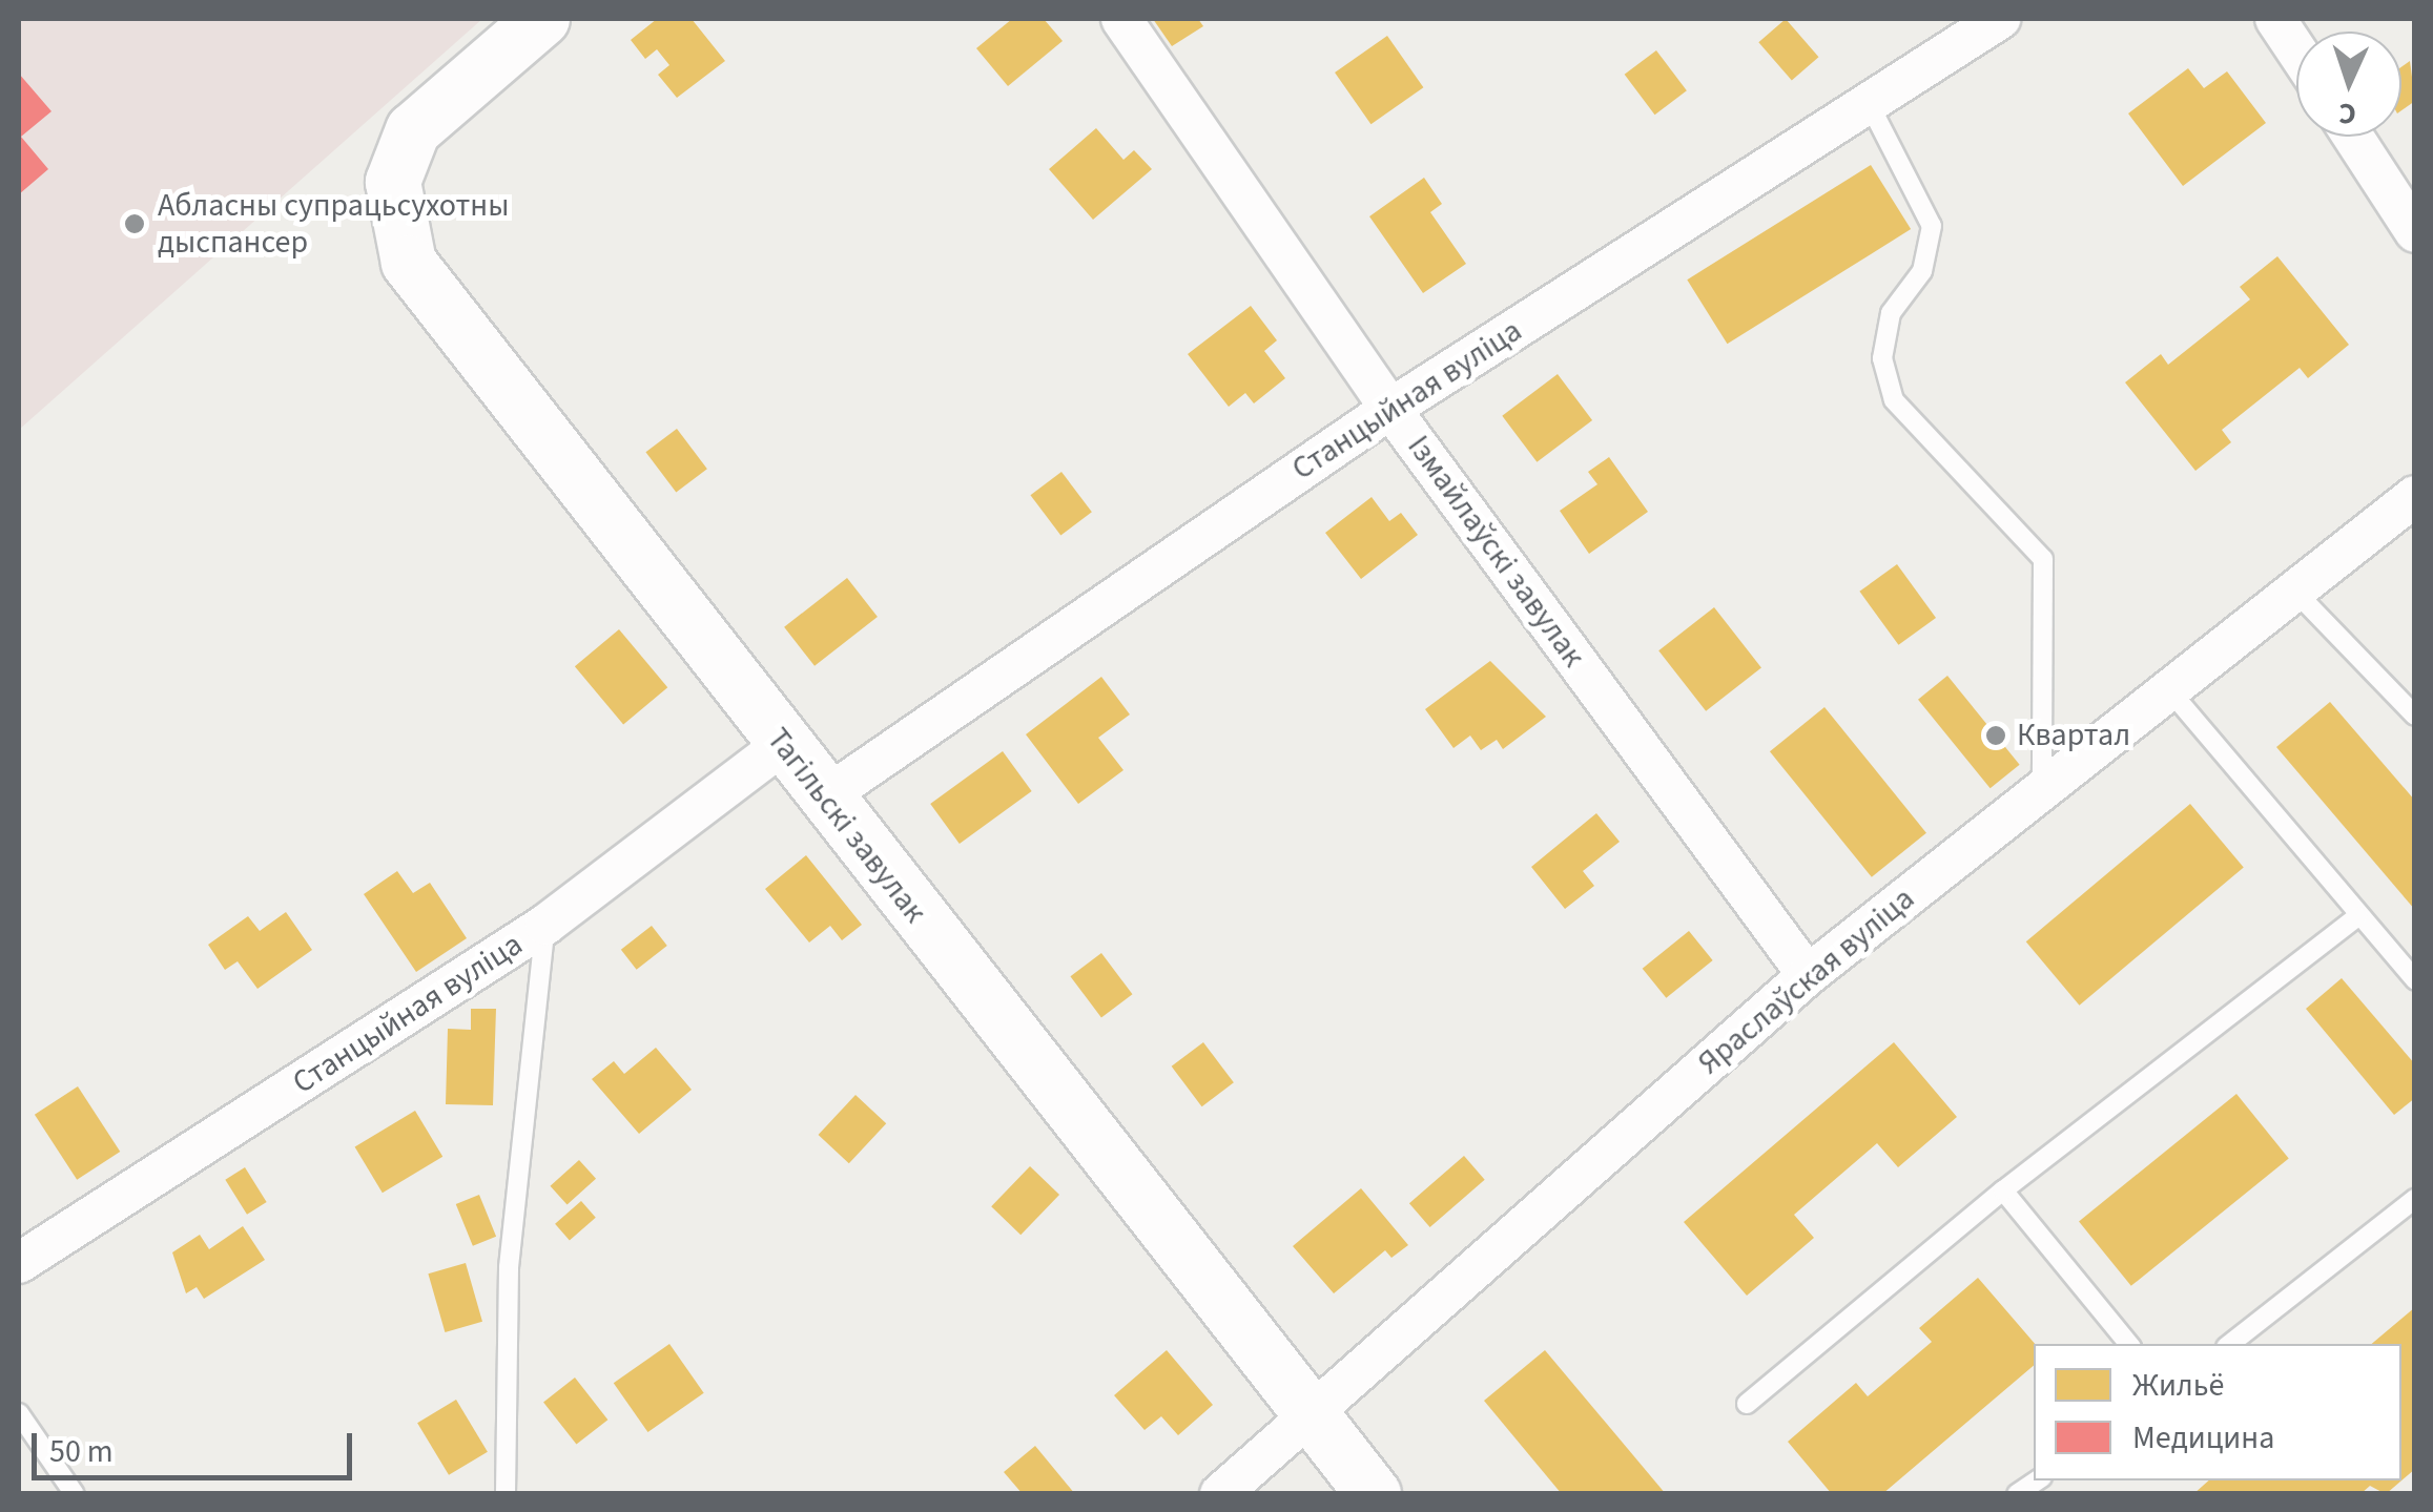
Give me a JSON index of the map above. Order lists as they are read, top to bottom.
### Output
{
  "streets": {
    "main road": ["Тагільскі завулак"],
    "street": ["Станцыйная вуліца", "Ізмайлаўскі завулак", "Яраслаўская вуліца"]
  },
  "crossings": [
    ["Станцыйная вуліца", "Ізмайлаўскі завулак"],
    ["Станцыйная вуліца", "Тагільскі завулак"],
    ["Ізмайлаўскі завулак", "Яраслаўская вуліца"],
    ["Тагільскі завулак", "Яраслаўская вуліца"]
  ],
  "places": ["Абласны супрацьсухотны дыспансер", "Квартал"],
  "legend": ["Жильё", "Медицина"],
  "scale_bar": "50 m",
  "north": "bottom"
}
